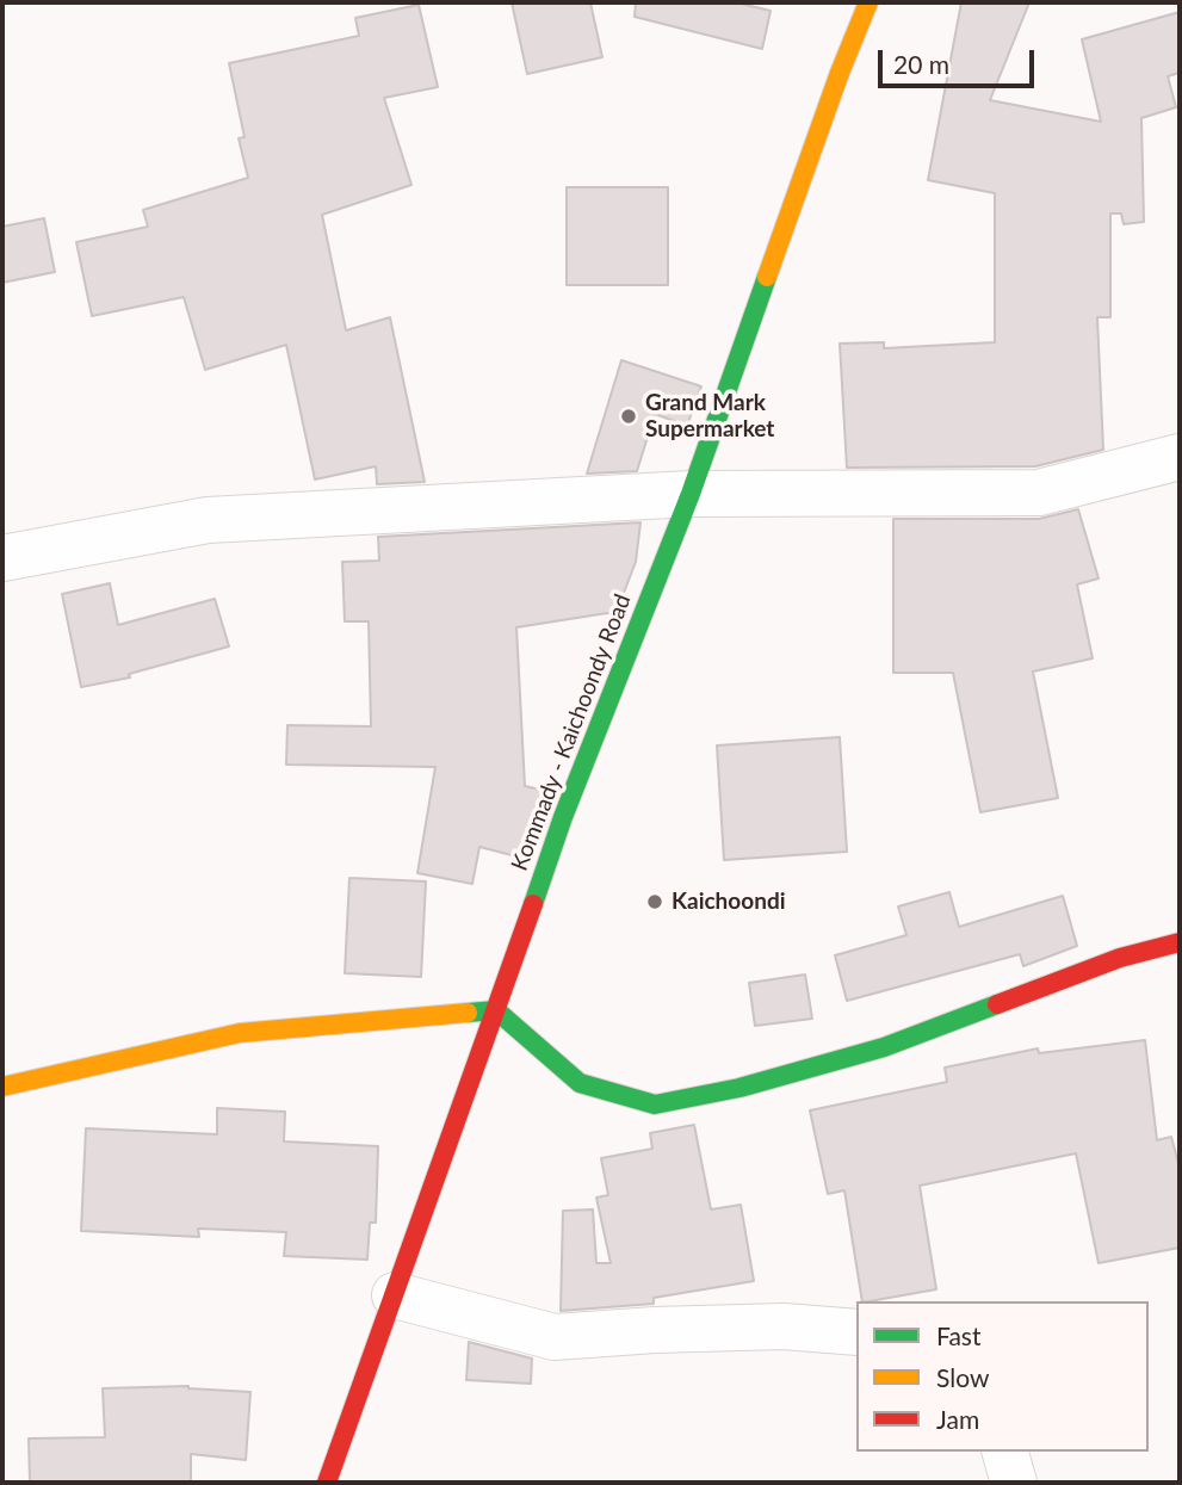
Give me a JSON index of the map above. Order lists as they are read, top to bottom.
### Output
{
  "streets": {
    "main road": ["Kommady - Kaichoondy Road"]
  },
  "places": ["Grand Mark Supermarket", "Kaichoondi"],
  "legend": ["Fast", "Slow", "Jam"],
  "scale_bar": "20 m"
}
